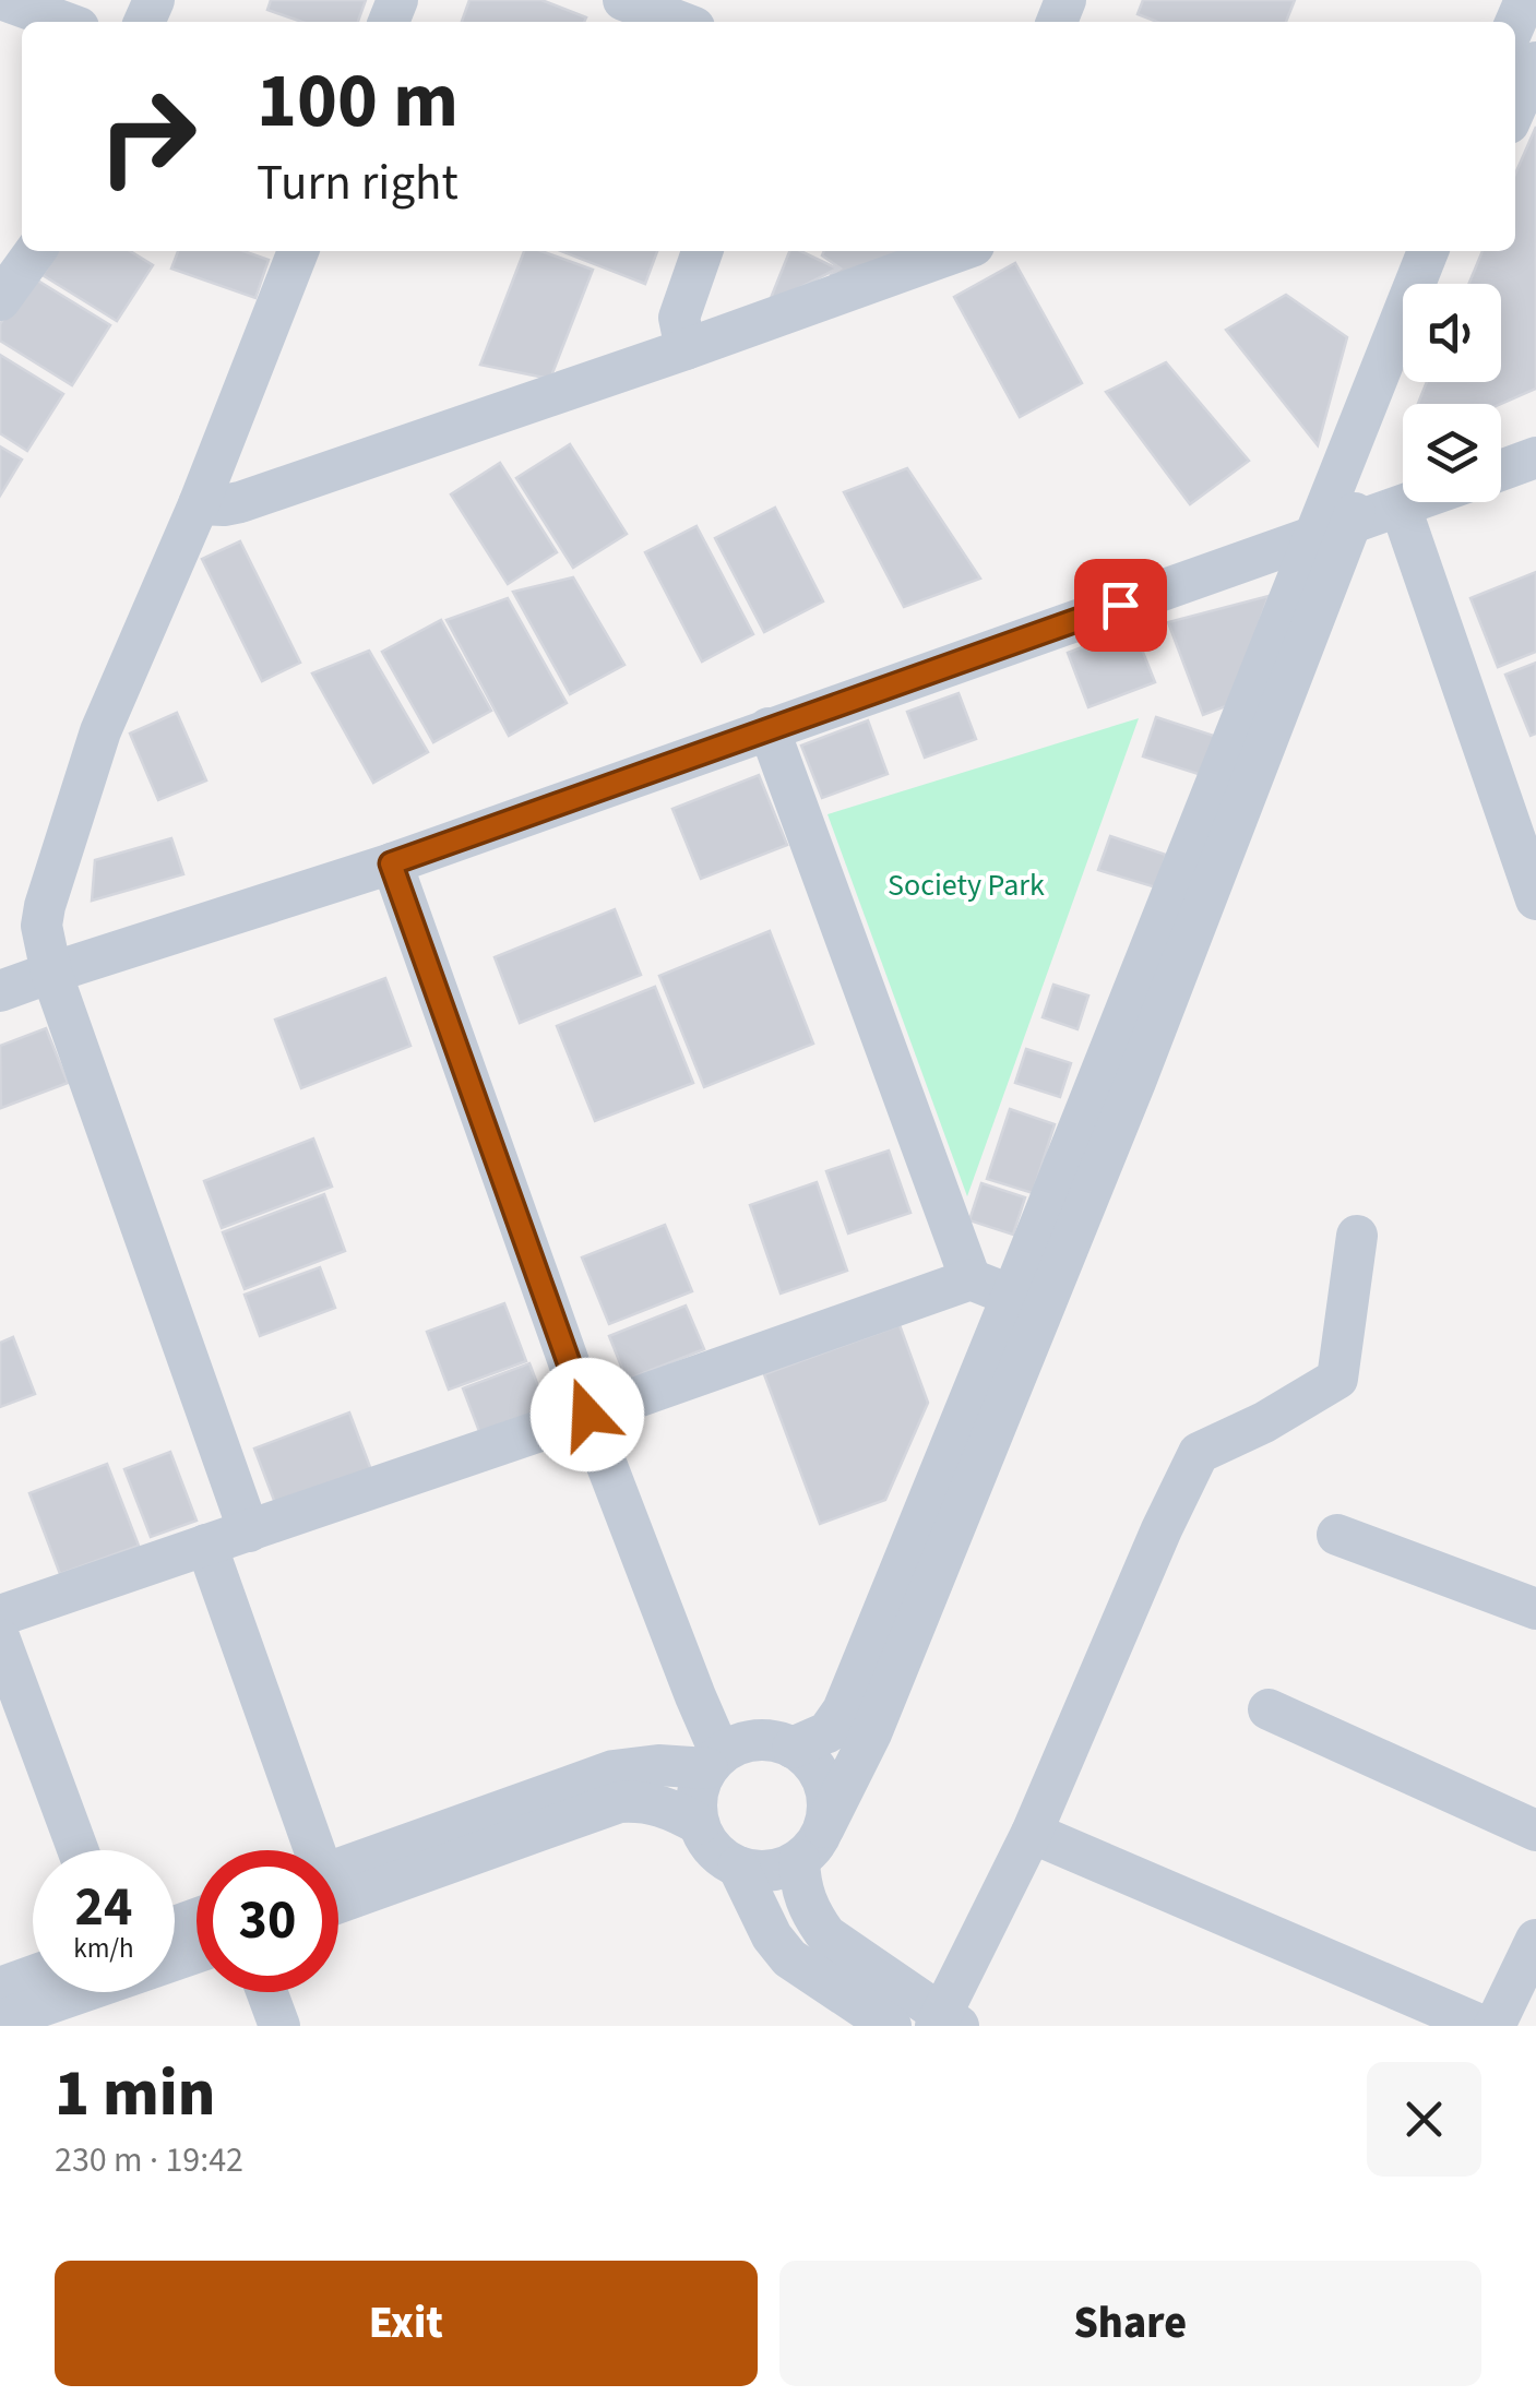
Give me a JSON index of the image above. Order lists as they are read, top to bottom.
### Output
{
  "parks": ["Society Park"],
  "page": {
    "turn": ["100 m", "Turn right"],
    "speed": "24 km/h",
    "limit": "30",
    "heading": ["1 min", "230 m · 19:42"],
    "buttons": ["Exit", "Share"]
  }
}
